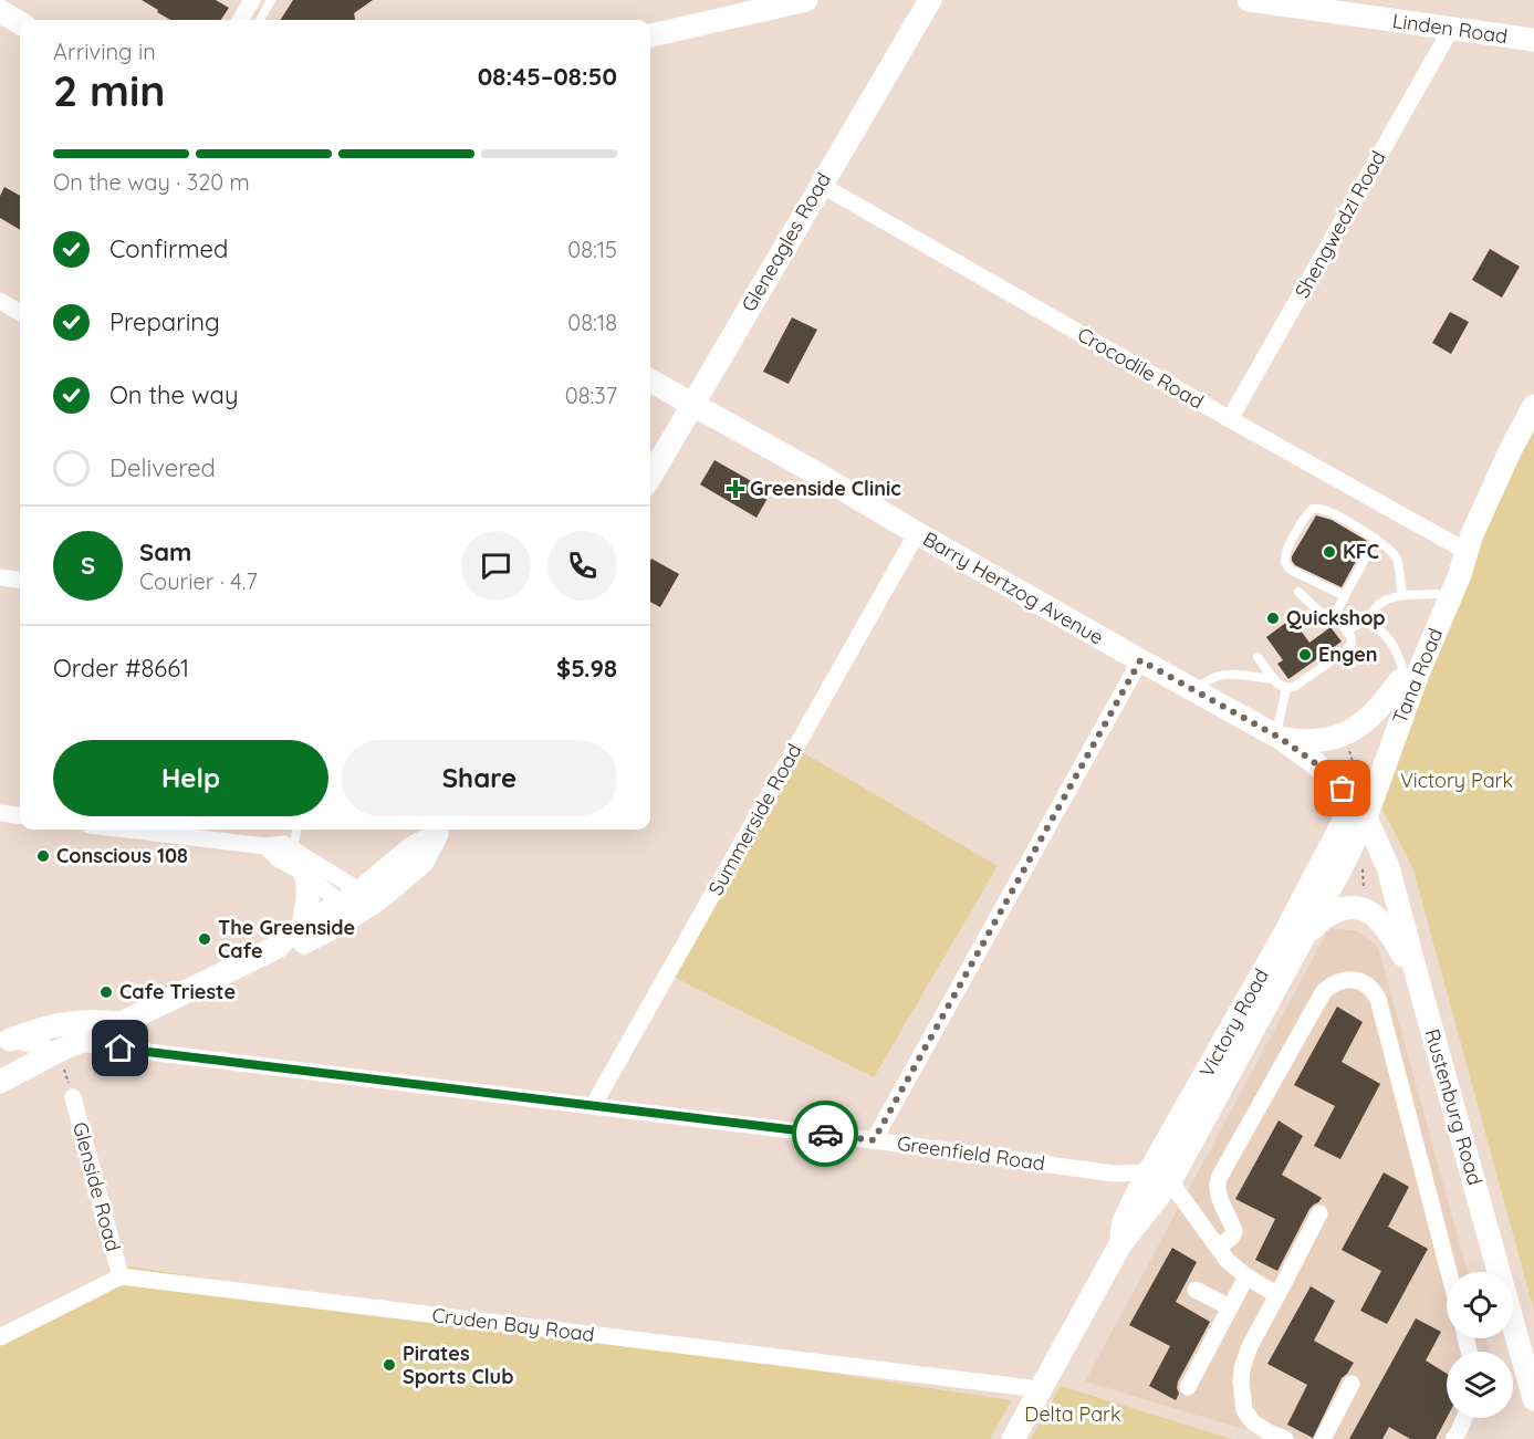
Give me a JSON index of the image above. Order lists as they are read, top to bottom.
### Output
{
  "streets": {
    "main road": [
      "Linden Road",
      "Gleneagles Road",
      "Barry Hertzog Avenue",
      "Tana Road",
      "Victory Road",
      "Rustenburg Road"
    ],
    "street": [
      "Shengwedzi Road",
      "Crocodile Road",
      "Summerside Road",
      "Greenfield Road",
      "Glenside Road",
      "Cruden Bay Road"
    ]
  },
  "crossings": [
    ["Linden Road", "Shengwedzi Road"],
    ["Shengwedzi Road", "Crocodile Road"],
    ["Gleneagles Road", "Crocodile Road"],
    ["Gleneagles Road", "Barry Hertzog Avenue"],
    ["Crocodile Road", "Tana Road"],
    ["Barry Hertzog Avenue", "Tana Road"],
    ["Barry Hertzog Avenue", "Summerside Road"],
    ["Barry Hertzog Avenue", "Victory Road"],
    ["Barry Hertzog Avenue", "Rustenburg Road"],
    ["Tana Road", "Victory Road"],
    ["Tana Road", "Rustenburg Road"],
    ["Summerside Road", "Greenfield Road"],
    ["Victory Road", "Rustenburg Road"],
    ["Victory Road", "Greenfield Road"],
    ["Victory Road", "Cruden Bay Road"],
    ["Glenside Road", "Cruden Bay Road"]
  ],
  "parks": ["Victory Park", "Delta Park"],
  "places": {
    "health": ["Greenside Clinic"],
    "other": [
      "KFC",
      "Quickshop",
      "Engen",
      "Conscious 108",
      "The Greenside Cafe",
      "Cafe Trieste",
      "Pirates Sports Club"
    ]
  },
  "page": {
    "heading": ["2 min", "Arriving in", "08:45–08:50"],
    "panel": [
      "Sam",
      "Courier · 4.7",
      "Order #8661",
      "$5.98"
    ],
    "bar": "On the way · 320 m",
    "list": [
      ["Confirmed", "08:15"],
      ["Preparing", "08:18"],
      ["On the way", "08:37"],
      "Delivered"
    ],
    "round": "S",
    "buttons": ["Help", "Share"]
  }
}
